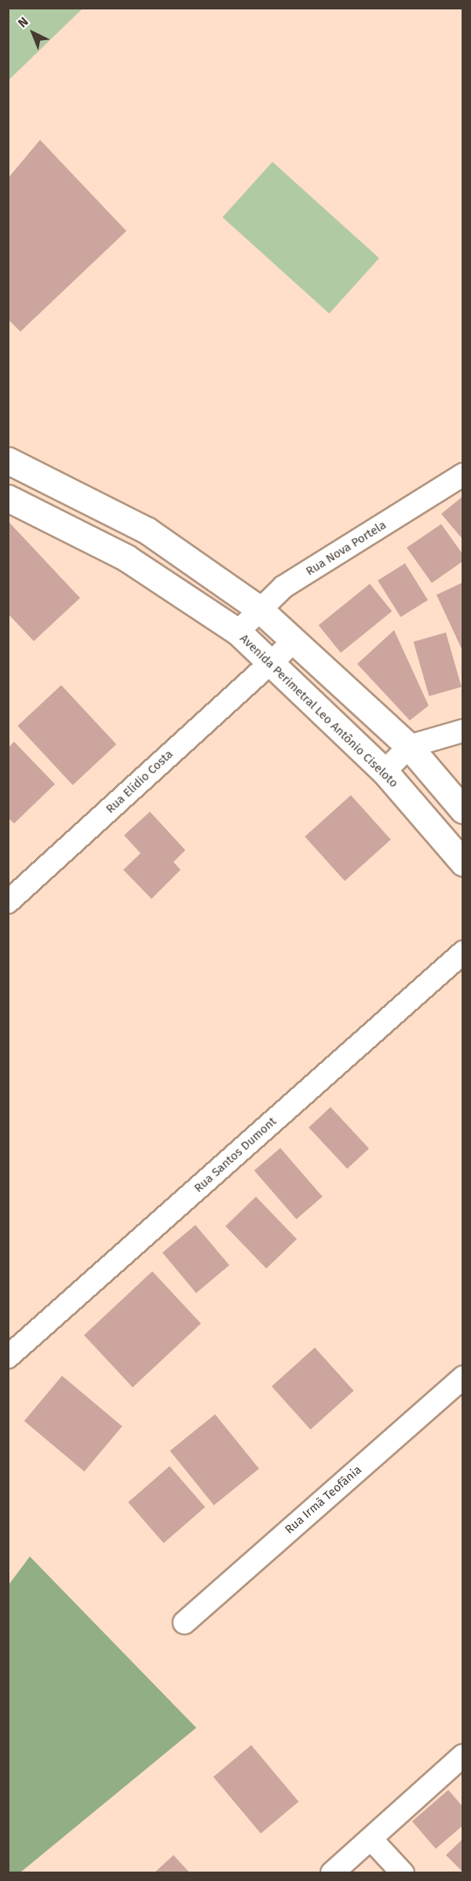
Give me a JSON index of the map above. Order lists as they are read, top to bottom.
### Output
{
  "streets": {
    "street": [
      "Rua Nova Portela",
      "Avenida Perimetral Leo Antônio Ciseloto",
      "Rua Elídio Costa",
      "Rua Santos Dumont",
      "Rua Irmã Teofânia"
    ]
  },
  "crossings": [
    ["Rua Nova Portela", "Avenida Perimetral Leo Antônio Ciseloto"],
    ["Avenida Perimetral Leo Antônio Ciseloto", "Rua Elídio Costa"]
  ],
  "north": "top left"
}
